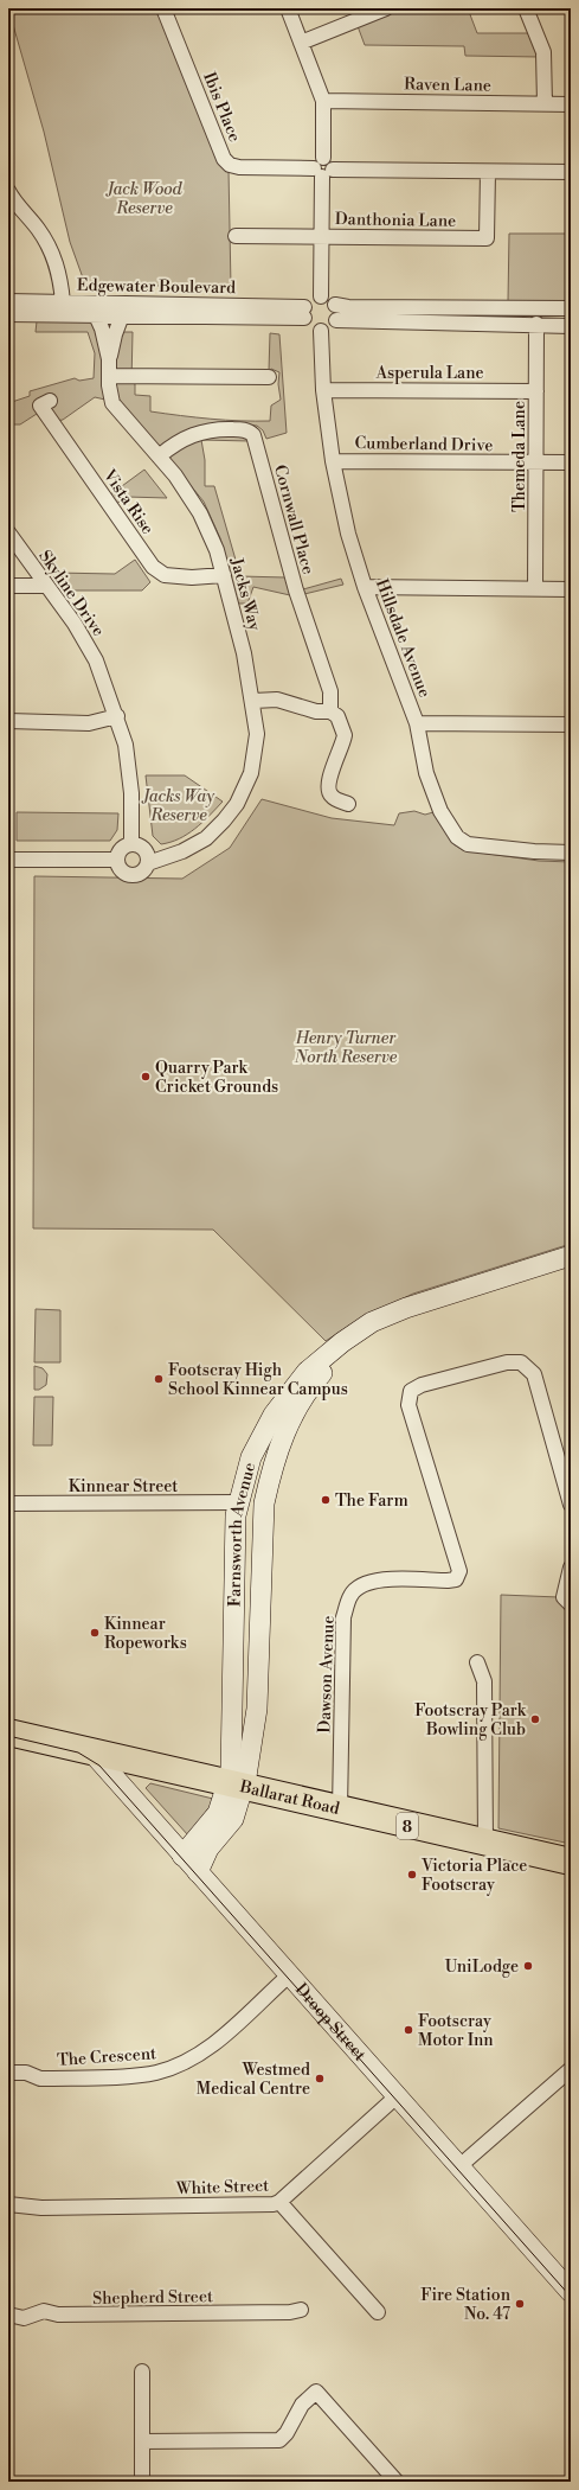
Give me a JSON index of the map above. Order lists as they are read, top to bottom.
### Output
{
  "streets": {
    "highway": ["Ballarat Road", "8"],
    "main road": ["Farnsworth Avenue", "Droop Street"],
    "street": [
      "Raven Lane",
      "Ibis Place",
      "Danthonia Lane",
      "Edgewater Boulevard",
      "Asperula Lane",
      "Cumberland Drive",
      "Themeda Lane",
      "Vista Rise",
      "Cornwall Place",
      "Skyline Drive",
      "Jacks Way",
      "Hillsdale Avenue",
      "Kinnear Street",
      "Dawson Avenue",
      "The Crescent",
      "White Street",
      "Shepherd Street"
    ]
  },
  "crossings": [
    ["Ibis Place", "Danthonia Lane"],
    ["Edgewater Boulevard", "Jacks Way"],
    ["Edgewater Boulevard", "Hillsdale Avenue"],
    ["Asperula Lane", "Themeda Lane"],
    ["Asperula Lane", "Hillsdale Avenue"],
    ["Cumberland Drive", "Themeda Lane"],
    ["Cumberland Drive", "Hillsdale Avenue"],
    ["Vista Rise", "Jacks Way"],
    ["Cornwall Place", "Jacks Way"],
    ["Skyline Drive", "Jacks Way"],
    ["Kinnear Street", "Farnsworth Avenue"],
    ["Farnsworth Avenue", "Ballarat Road"],
    ["Farnsworth Avenue", "Droop Street"],
    ["Dawson Avenue", "Ballarat Road"],
    ["Ballarat Road", "Droop Street"],
    ["Droop Street", "The Crescent"],
    ["Droop Street", "White Street"]
  ],
  "parks": ["Jack Wood Reserve", "Jacks Way Reserve", "Henry Turner North Reserve"],
  "places": [
    "Quarry Park Cricket Grounds",
    "Footscray High School Kinnear Campus",
    "The Farm",
    "Kinnear Ropeworks",
    "Footscray Park Bowling Club",
    "Victoria Place Footscray",
    "UniLodge",
    "Footscray Motor Inn",
    "Westmed Medical Centre",
    "Fire Station No. 47"
  ]
}
